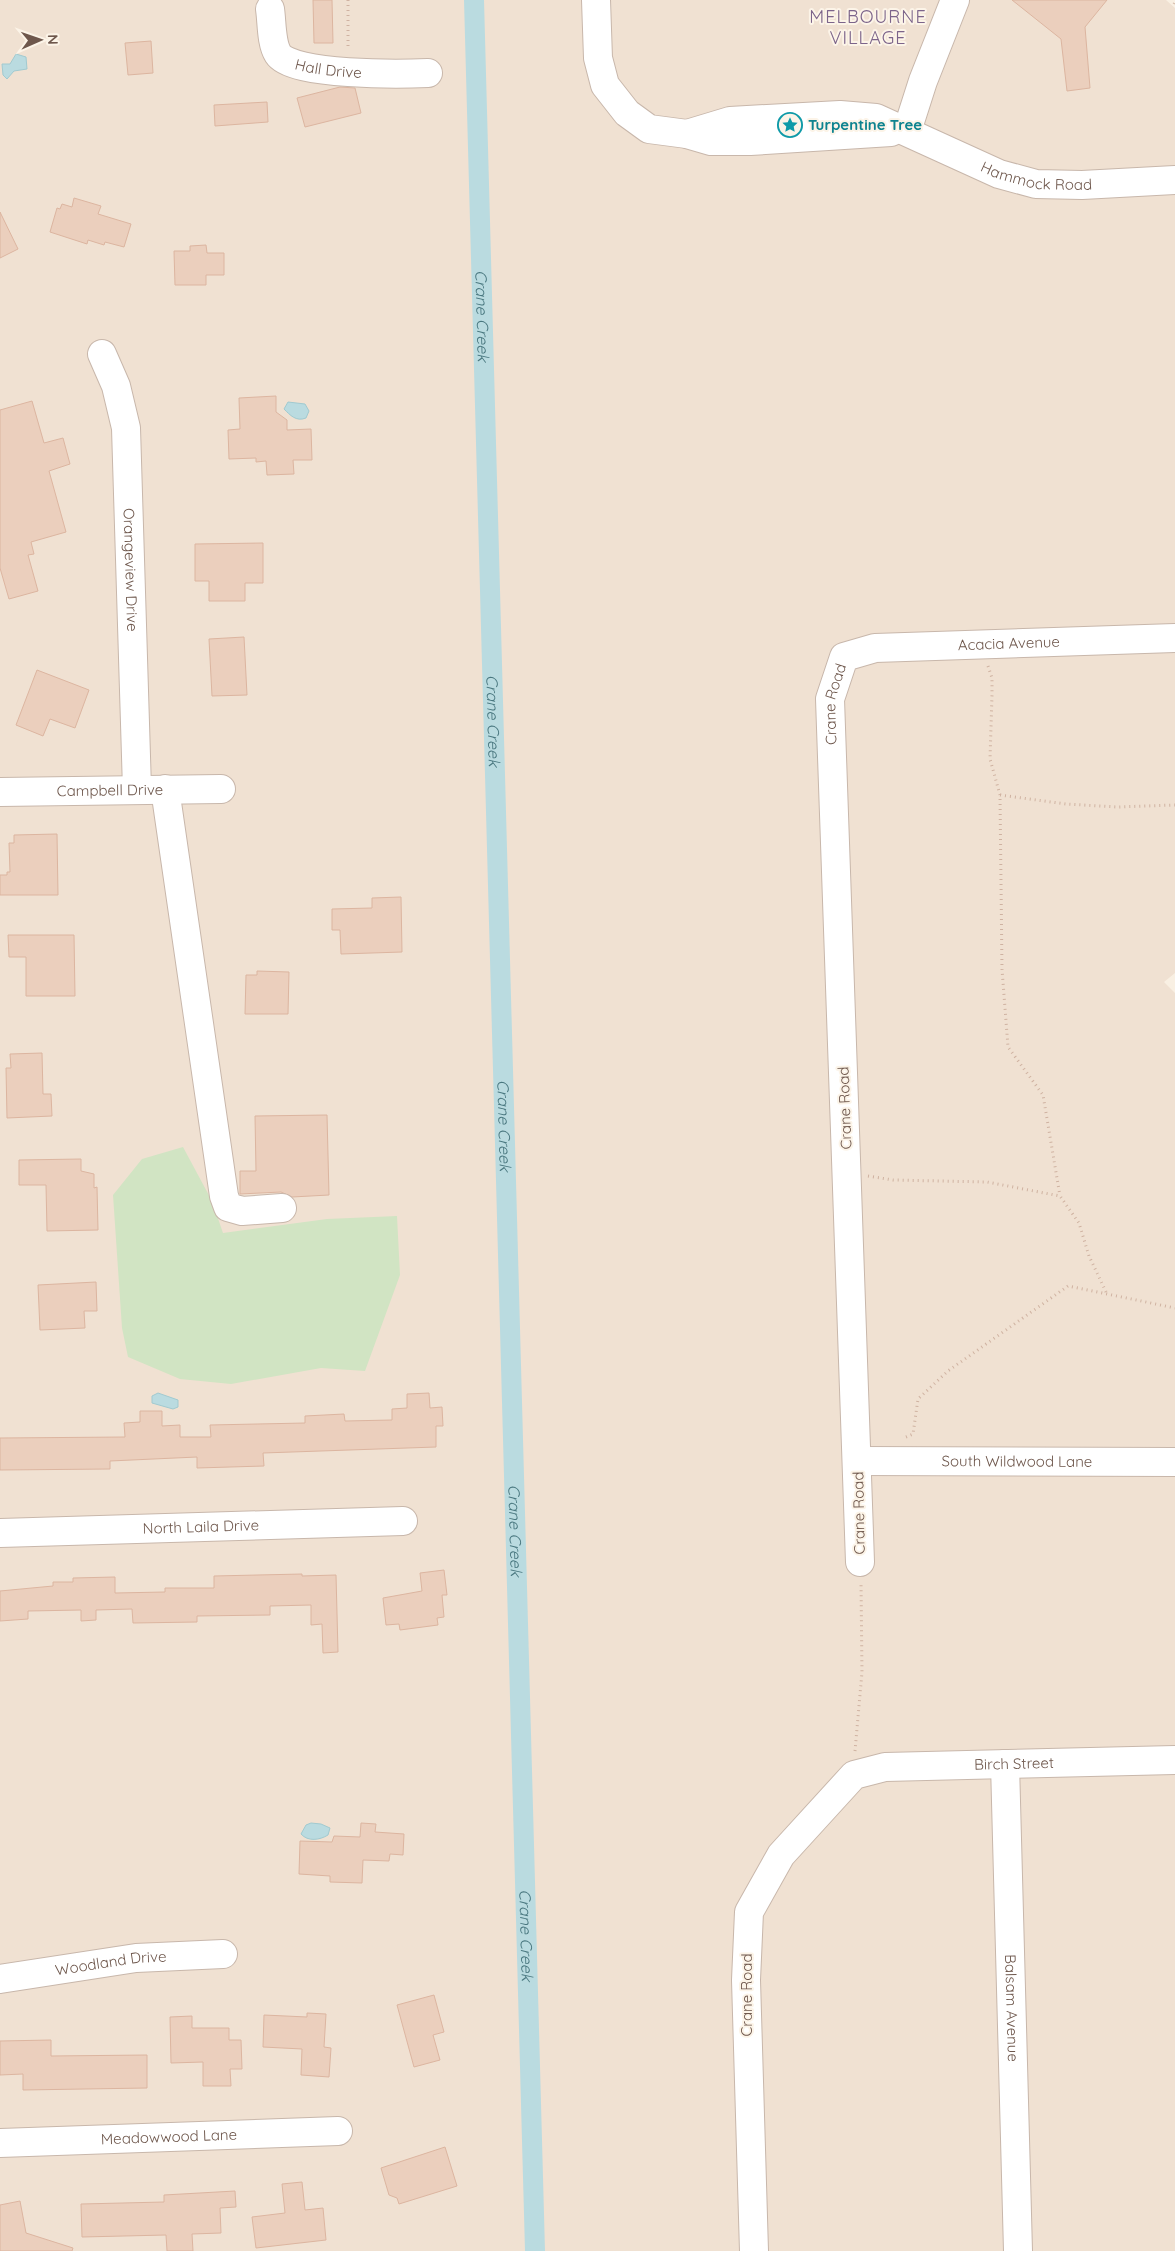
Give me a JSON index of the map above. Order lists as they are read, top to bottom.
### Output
{
  "streets": {
    "street": [
      "Hall Drive",
      "Hammock Road",
      "Orangeview Drive",
      "Acacia Avenue",
      "Crane Road",
      "Campbell Drive",
      "South Wildwood Lane",
      "North Laila Drive",
      "Birch Street",
      "Woodland Drive",
      "Balsam Avenue",
      "Meadowwood Lane"
    ]
  },
  "crossings": [
    ["Orangeview Drive", "Campbell Drive"],
    ["Acacia Avenue", "Crane Road"],
    ["Crane Road", "South Wildwood Lane"],
    ["Crane Road", "Birch Street"],
    ["Birch Street", "Balsam Avenue"]
  ],
  "districts": ["MELBOURNE VILLAGE"],
  "water": ["Crane Creek"],
  "places": {
    "place": ["Turpentine Tree"]
  },
  "north": "right"
}
